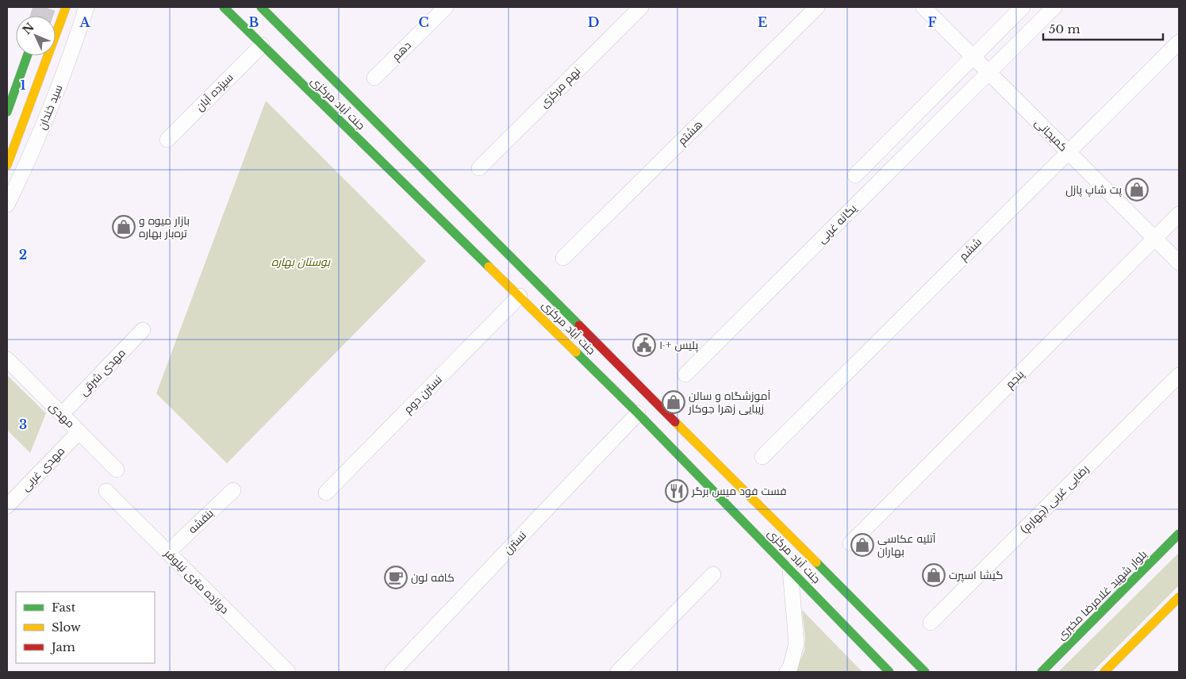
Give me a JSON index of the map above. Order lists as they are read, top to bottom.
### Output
{
  "streets": {
    "main road": ["جنت آباد مرکزی", "بلوار شهید غلامرضا مخبری"],
    "street": [
      "دهم",
      "نهم مرکزی",
      "سیزده آبان",
      "سید خندان",
      "هشتم",
      "کمیجانی",
      "یگانه غربی",
      "ششم",
      "مهدی شرقی",
      "پنجم",
      "نسترن دوم",
      "مهدی",
      "مهدی غربی",
      "رضایی غربی (چهارم)",
      "بنفشه",
      "نسترن",
      "دوازده متری نیلوفر"
    ]
  },
  "crossings": [
    ["سیزده آبان", "جنت آباد مرکزی"],
    ["جنت آباد مرکزی", "نسترن دوم"],
    ["جنت آباد مرکزی", "نسترن"],
    ["کمیجانی", "یگانه غربی"],
    ["کمیجانی", "ششم"],
    ["کمیجانی", "پنجم"],
    ["مهدی شرقی", "مهدی"],
    ["مهدی", "مهدی غربی"],
    ["بنفشه", "دوازده متری نیلوفر"]
  ],
  "parks": ["بوستان بهاره"],
  "places": {
    "shop": [
      "پت شاپ پازل",
      "بازار میوه و تره‌بار بهاره",
      "آموزشگاه و سالن زیبایی زهرا جوکار",
      "آتلیه عکاسی بهاران",
      "گیشا اسپرت"
    ],
    "public building": ["پلیس +۱۰"],
    "restaurant": ["فست فود میس برگر"],
    "cafe": ["کافه لون"]
  },
  "legend": ["Fast", "Slow", "Jam"],
  "scale_bar": "50 m",
  "north": "top left",
  "grid": {
    "columns": [
      "A",
      "B",
      "C",
      "D",
      "E",
      "F"
    ],
    "rows": ["1", "2", "3"]
  }
}
